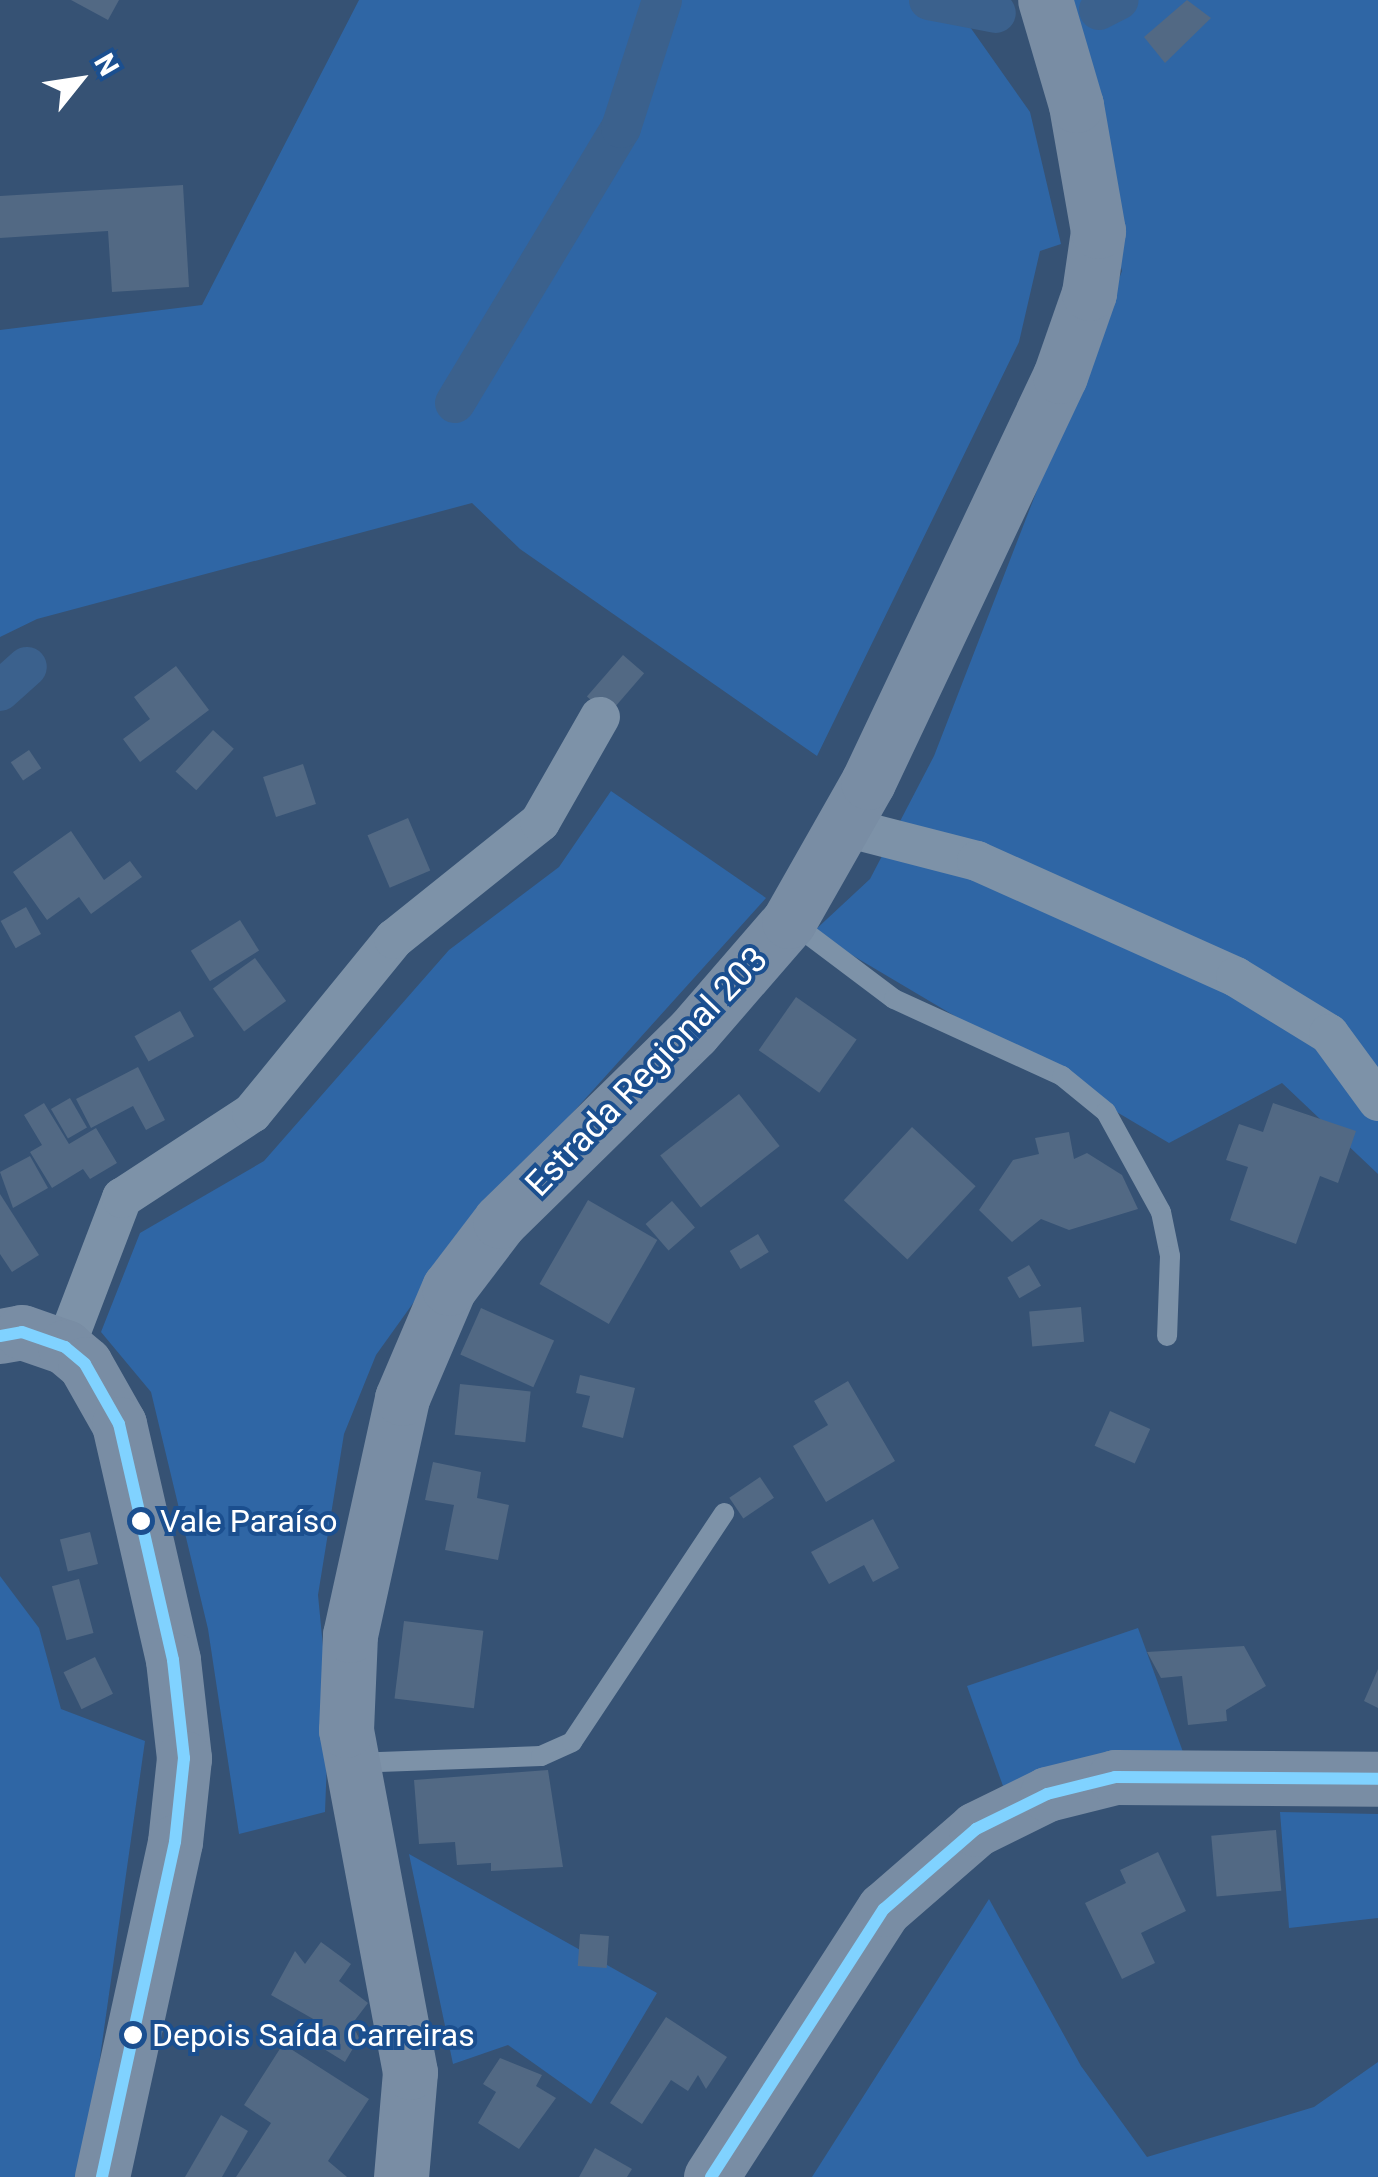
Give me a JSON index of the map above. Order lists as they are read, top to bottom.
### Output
{
  "streets": {
    "main road": ["Estrada Regional 203"]
  },
  "places": ["Vale Paraíso", "Depois Saída Carreiras"],
  "north": "top right"
}
